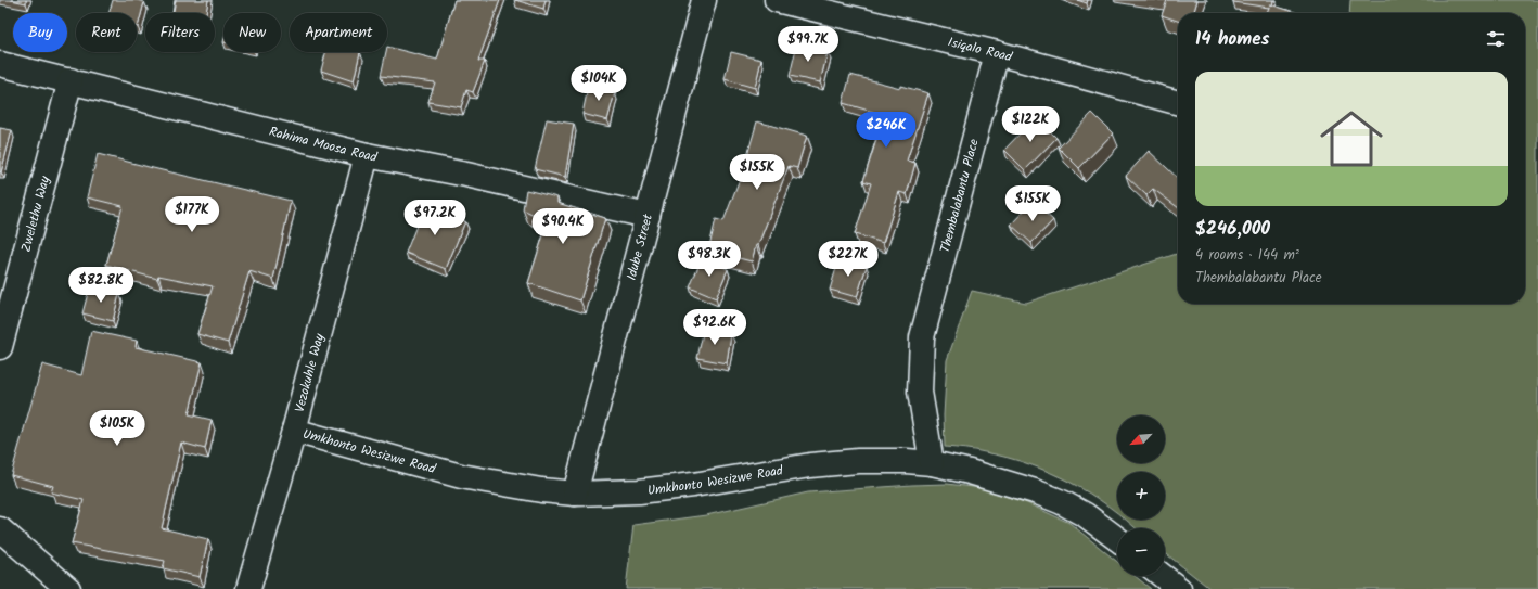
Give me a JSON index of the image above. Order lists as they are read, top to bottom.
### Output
{
  "streets": {
    "street": [
      "Isiqalo Road",
      "Rahima Moosa Road",
      "Thembalabantu Place",
      "Zwelethu Way",
      "Idube Street",
      "Vezokuhle Way",
      "Umkhonto Wesizwe Road"
    ]
  },
  "crossings": [
    ["Isiqalo Road", "Thembalabantu Place"],
    ["Rahima Moosa Road", "Zwelethu Way"],
    ["Rahima Moosa Road", "Idube Street"],
    ["Rahima Moosa Road", "Vezokuhle Way"],
    ["Thembalabantu Place", "Umkhonto Wesizwe Road"],
    ["Idube Street", "Umkhonto Wesizwe Road"],
    ["Vezokuhle Way", "Umkhonto Wesizwe Road"]
  ],
  "north": "bottom left",
  "page": {
    "chip": [
      "Buy",
      "Rent",
      "Filters",
      "New",
      "Apartment"
    ],
    "heading": "14 homes",
    "price": [
      "$99.7K",
      "$104K",
      "$122K",
      "$246K",
      "$155K",
      "$155K",
      "$177K",
      "$97.2K",
      "$90.4K",
      "$98.3K",
      "$227K",
      "$82.8K",
      "$92.6K",
      "$105K"
    ],
    "list": [
      {
        "name": "$246,000",
        "note": "4 rooms · 144 m² · Thembalabantu Place"
      }
    ],
    "map_buttons": ["+", "−"]
  }
}
